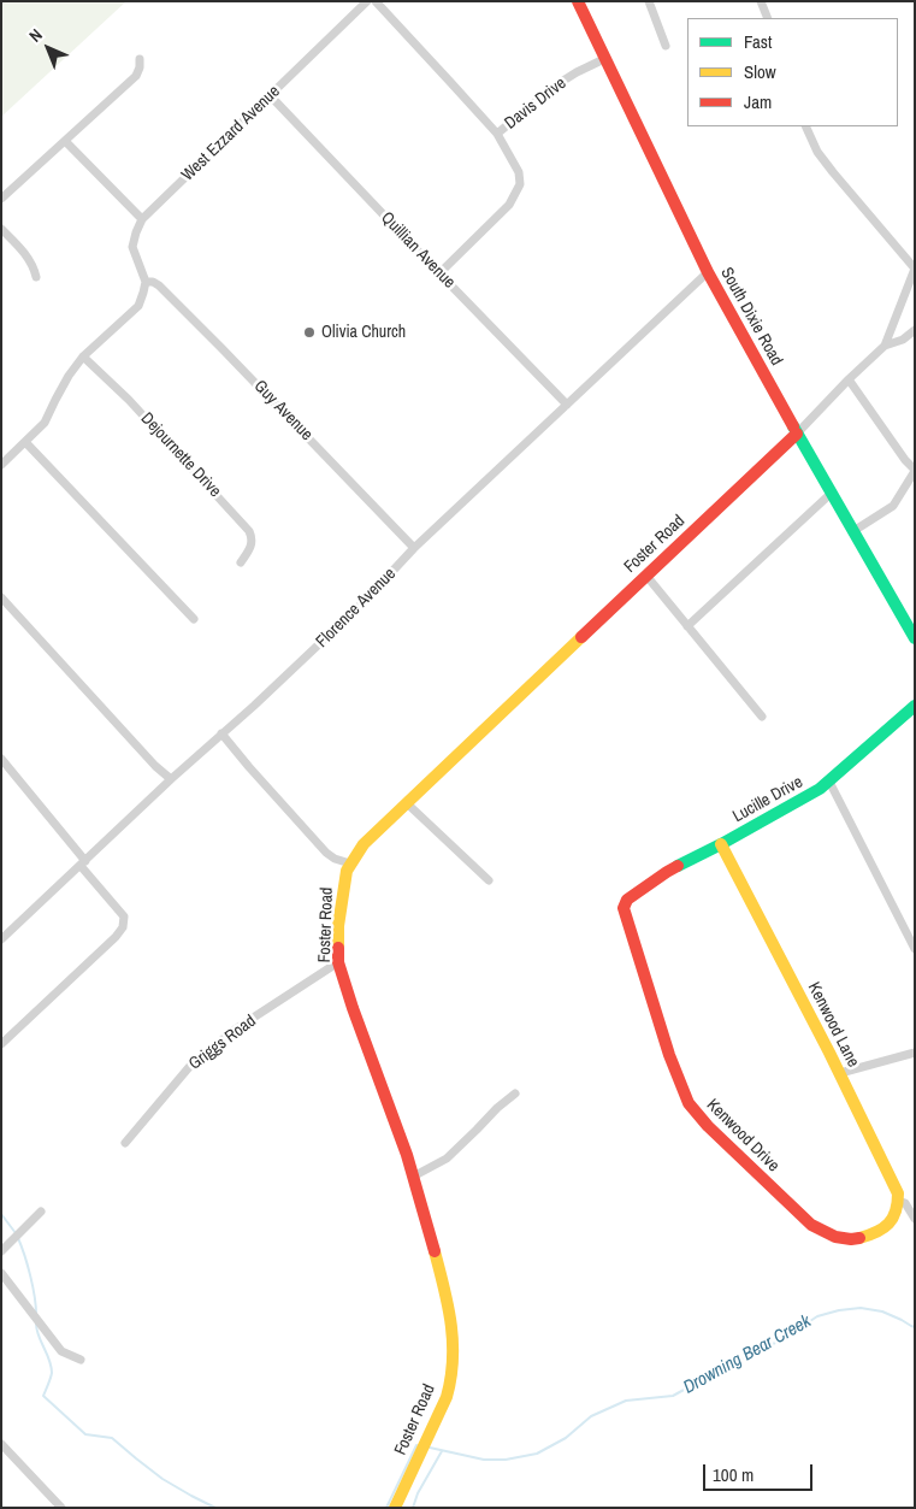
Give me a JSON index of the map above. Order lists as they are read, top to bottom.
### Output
{
  "streets": {
    "street": [
      "Davis Drive",
      "West Ezzard Avenue",
      "Quillian Avenue",
      "South Dixie Road",
      "Guy Avenue",
      "Dejournette Drive",
      "Foster Road",
      "Florence Avenue",
      "Lucille Drive",
      "Kenwood Lane",
      "Griggs Road",
      "Kenwood Drive"
    ]
  },
  "crossings": [
    ["Davis Drive", "Quillian Avenue"],
    ["Davis Drive", "South Dixie Road"],
    ["West Ezzard Avenue", "Quillian Avenue"],
    ["West Ezzard Avenue", "Guy Avenue"],
    ["Quillian Avenue", "Florence Avenue"],
    ["South Dixie Road", "Foster Road"],
    ["South Dixie Road", "Florence Avenue"],
    ["Guy Avenue", "Florence Avenue"],
    ["Foster Road", "Griggs Road"],
    ["Lucille Drive", "Kenwood Lane"],
    ["Lucille Drive", "Kenwood Drive"],
    ["Kenwood Lane", "Kenwood Drive"]
  ],
  "water": ["Drowning Bear Creek"],
  "places": ["Olivia Church"],
  "legend": ["Fast", "Slow", "Jam"],
  "scale_bar": "100 m",
  "north": "top left"
}
